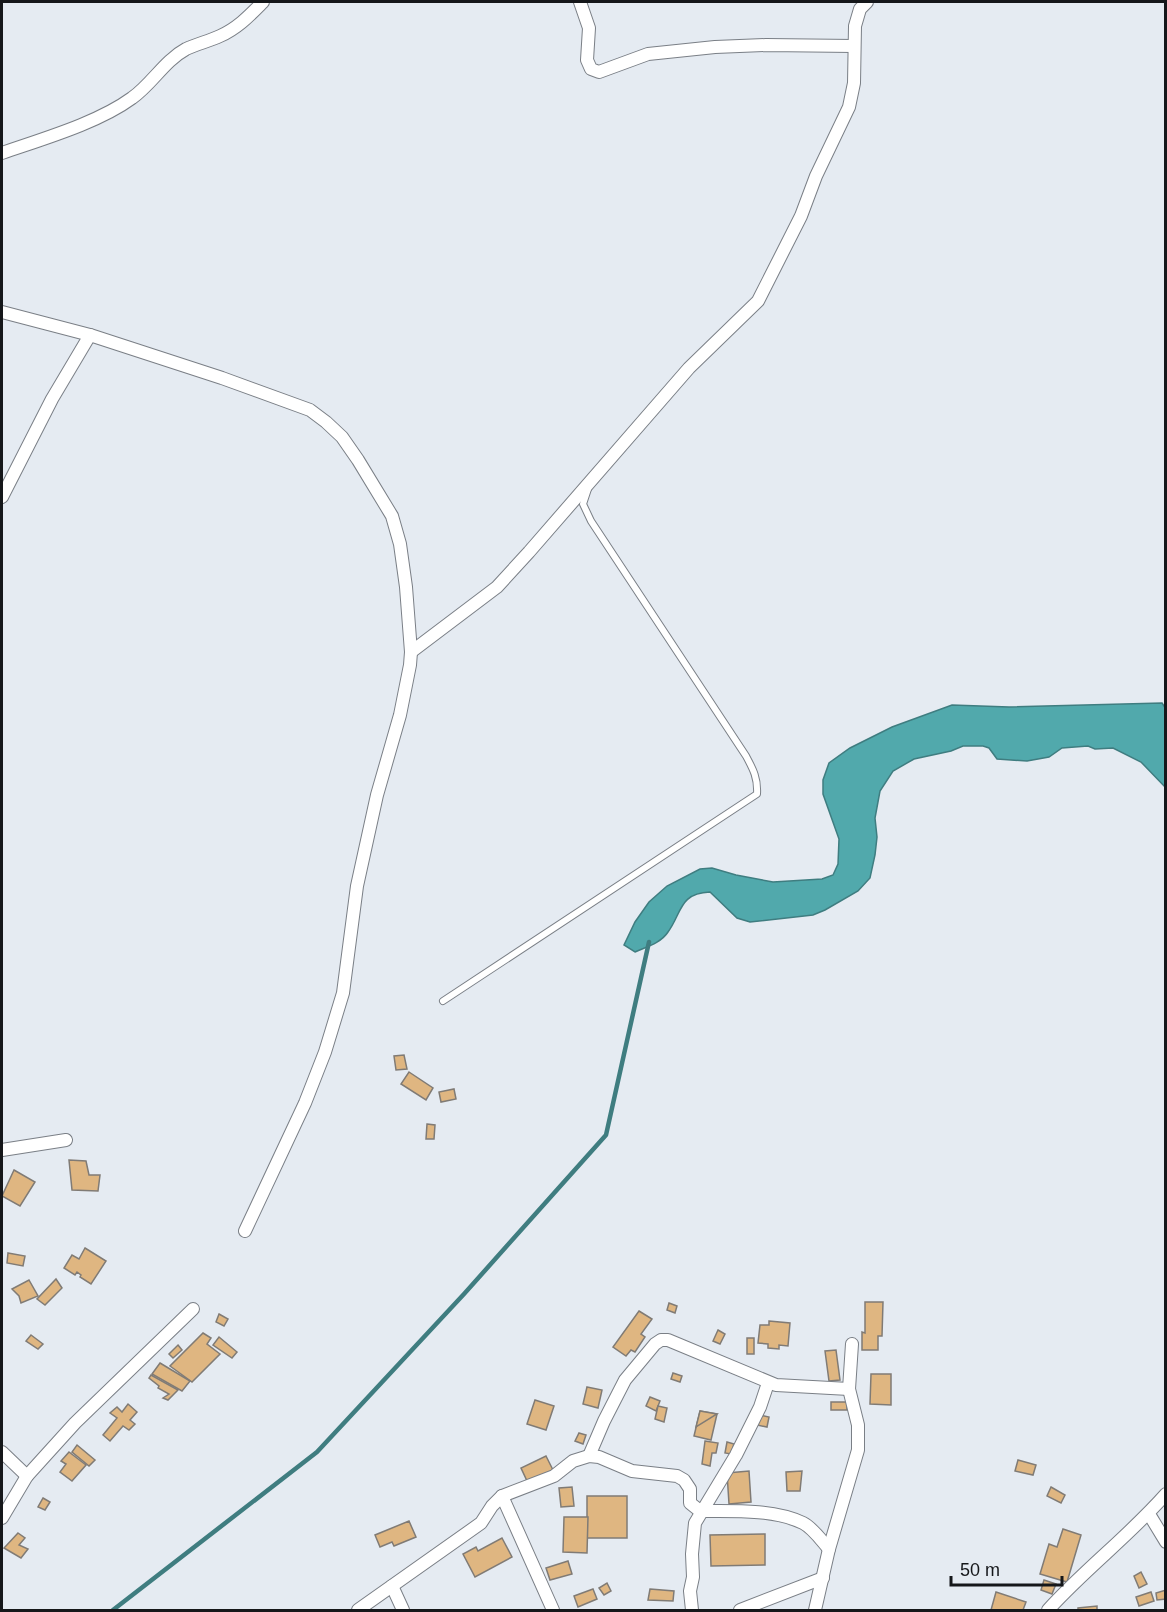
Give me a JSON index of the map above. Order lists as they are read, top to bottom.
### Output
{
  "scale_bar": "50 m"
}
